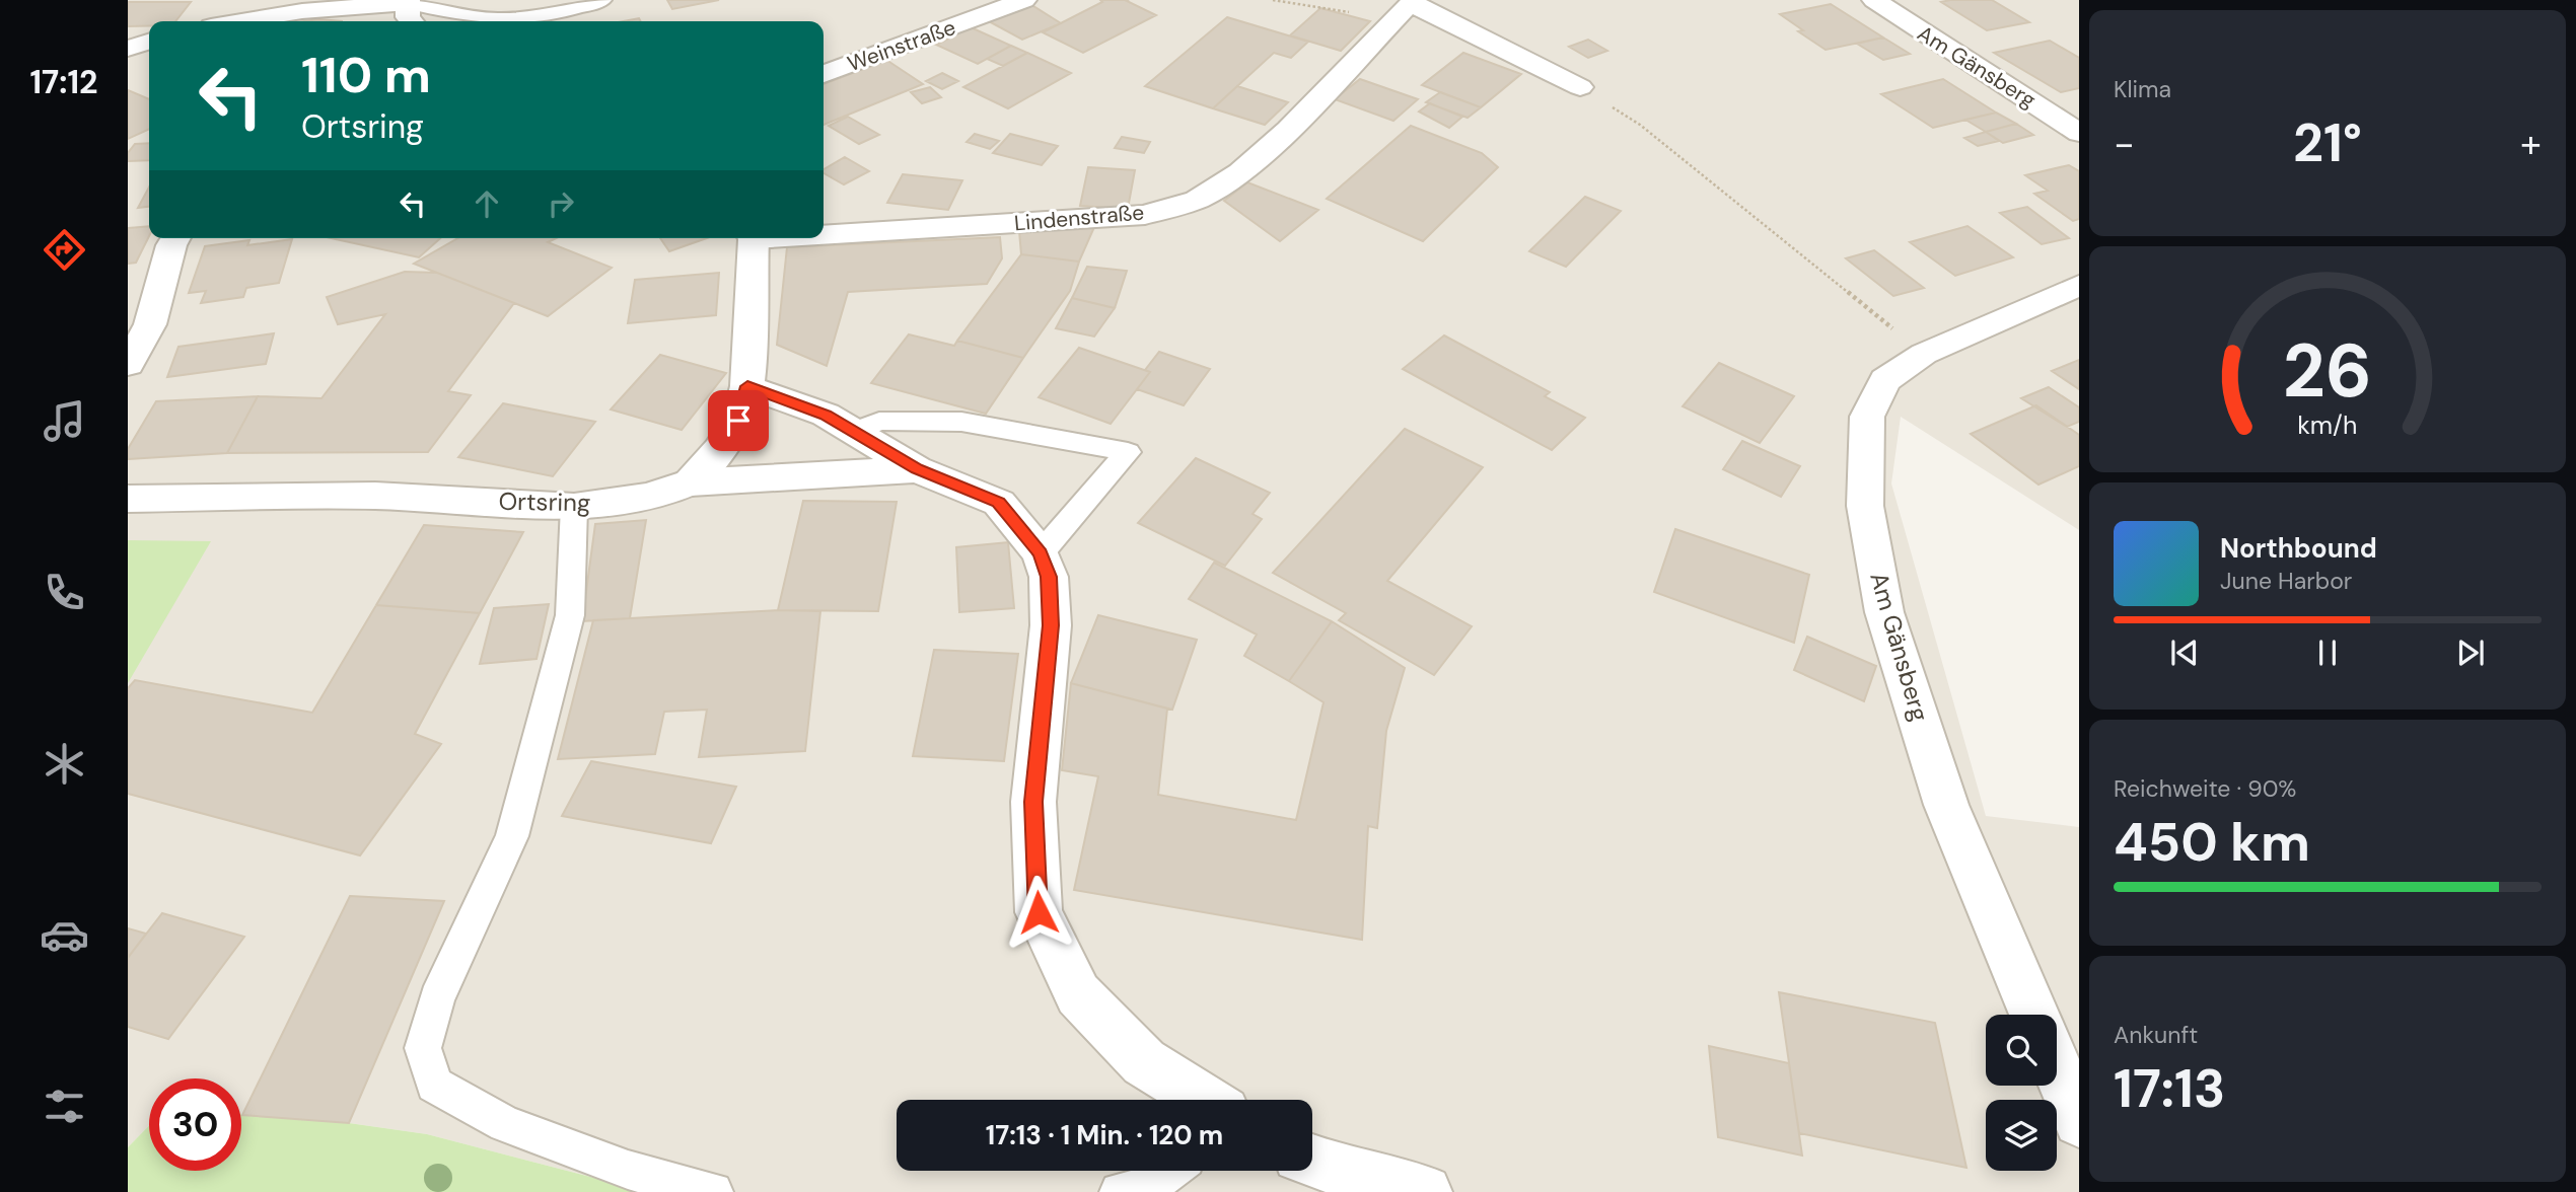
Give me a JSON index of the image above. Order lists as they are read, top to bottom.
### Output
{
  "streets": {
    "street": [
      "Weinstraße",
      "Am Gänsberg",
      "Lindenstraße",
      "Ortsring"
    ]
  },
  "page": {
    "tabs": "17:12",
    "tile": [
      "Klima",
      ["Reichweite · 90%", "450 km"],
      ["Ankunft", "17:13"]
    ],
    "turn": ["110 m", "Ortsring"],
    "heat": ["−", "21°", "+"],
    "song": ["Northbound", "June Harbor"],
    "limit": "30",
    "trip": "17:13 · 1 Min. · 120 m",
    "gauge": ["26", "km/h"]
  }
}
